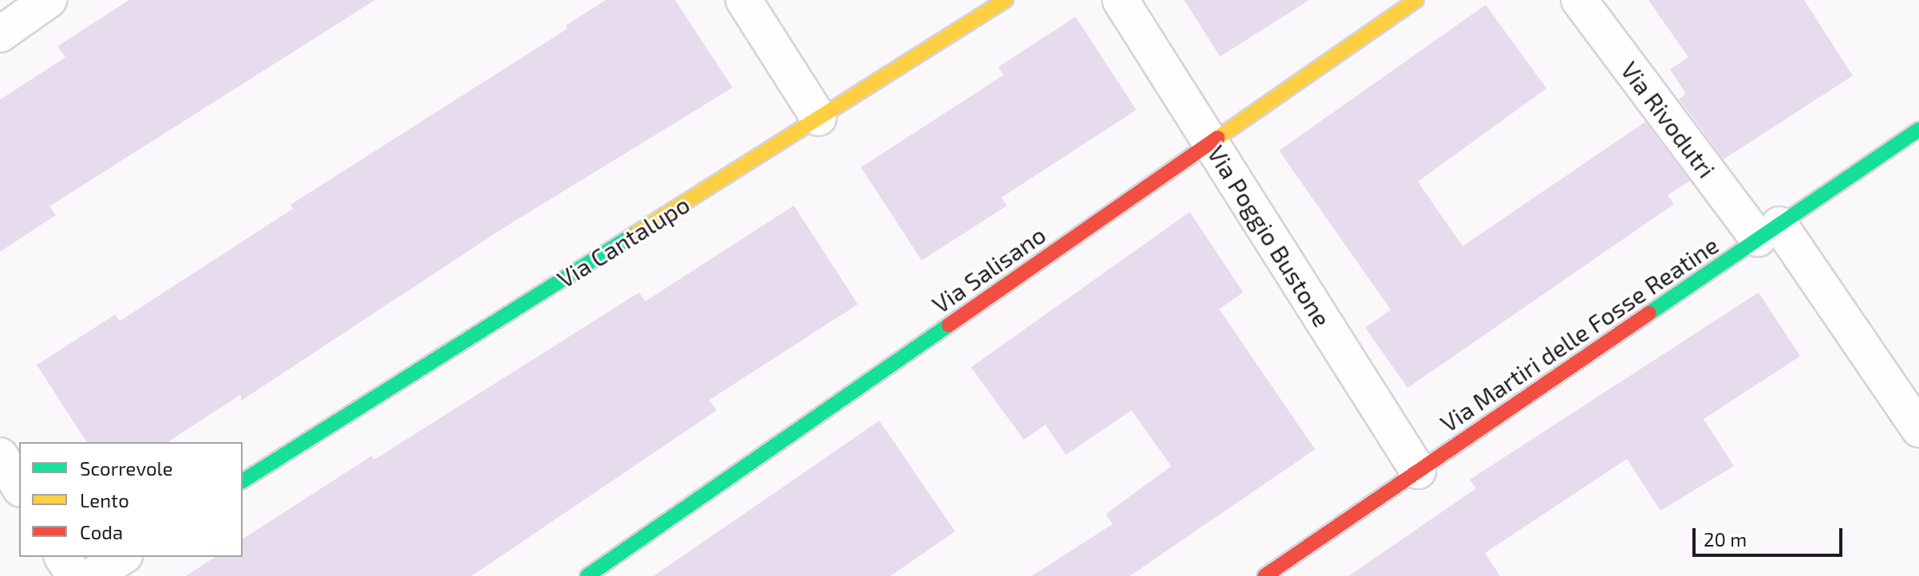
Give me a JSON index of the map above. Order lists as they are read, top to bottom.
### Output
{
  "streets": {
    "street": [
      "Via Rivodutri",
      "Via Poggio Bustone",
      "Via Cantalupo",
      "Via Salisano",
      "Via Martiri delle Fosse Reatine"
    ]
  },
  "crossings": [
    ["Via Rivodutri", "Via Martiri delle Fosse Reatine"],
    ["Via Poggio Bustone", "Via Salisano"],
    ["Via Poggio Bustone", "Via Martiri delle Fosse Reatine"]
  ],
  "legend": ["Scorrevole", "Lento", "Coda"],
  "scale_bar": "20 m"
}
